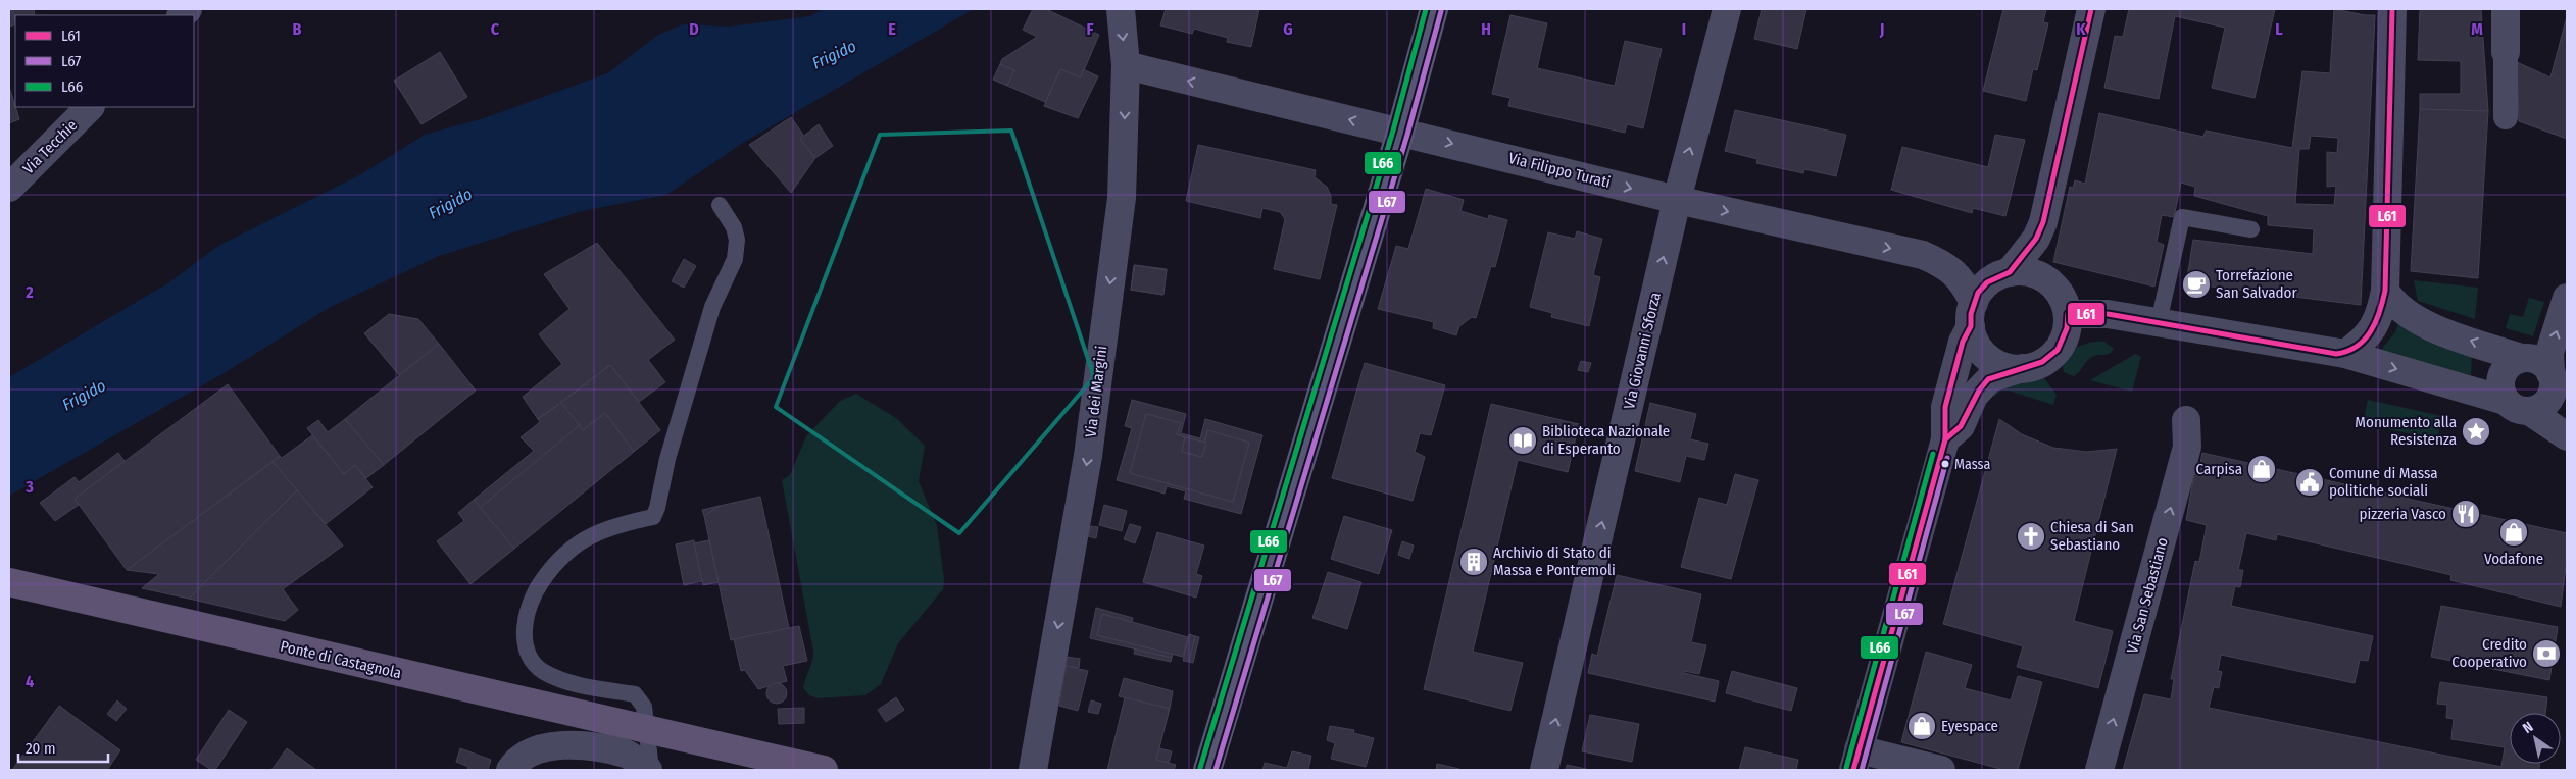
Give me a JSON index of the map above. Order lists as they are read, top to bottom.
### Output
{
  "streets": {
    "main road": ["Ponte di Castagnola"],
    "street": [
      "Via Tecchie",
      "Via Filippo Turati",
      "Via Giovanni Sforza",
      "Via dei Margini",
      "Via San Sebastiano"
    ]
  },
  "crossings": [
    ["Via Filippo Turati", "Via Giovanni Sforza"],
    ["Via Filippo Turati", "Via dei Margini"]
  ],
  "one_way": ["Via Giovanni Sforza", "Via dei Margini"],
  "water": ["Frigido"],
  "places": {
    "cafe": ["Torrefazione San Salvador"],
    "place": ["Monumento alla Resistenza"],
    "library": ["Biblioteca Nazionale di Esperanto"],
    "other": ["Massa"],
    "shop": ["Carpisa", "Vodafone", "Eyespace"],
    "public building": ["Comune di Massa politiche sociali"],
    "restaurant": ["pizzeria Vasco"],
    "church": ["Chiesa di San Sebastiano"],
    "building": ["Archivio di Stato di Massa e Pontremoli"],
    "bank": ["Credito Cooperativo"]
  },
  "lines": ["transit line L61", "transit line L66", "transit line L67"],
  "legend": ["L61", "L67", "L66"],
  "scale_bar": "20 m",
  "north": "top left",
  "grid": {
    "columns": [
      "B",
      "C",
      "D",
      "E",
      "F",
      "G",
      "H",
      "I",
      "J",
      "K",
      "L",
      "M"
    ],
    "rows": ["2", "3", "4"]
  }
}
